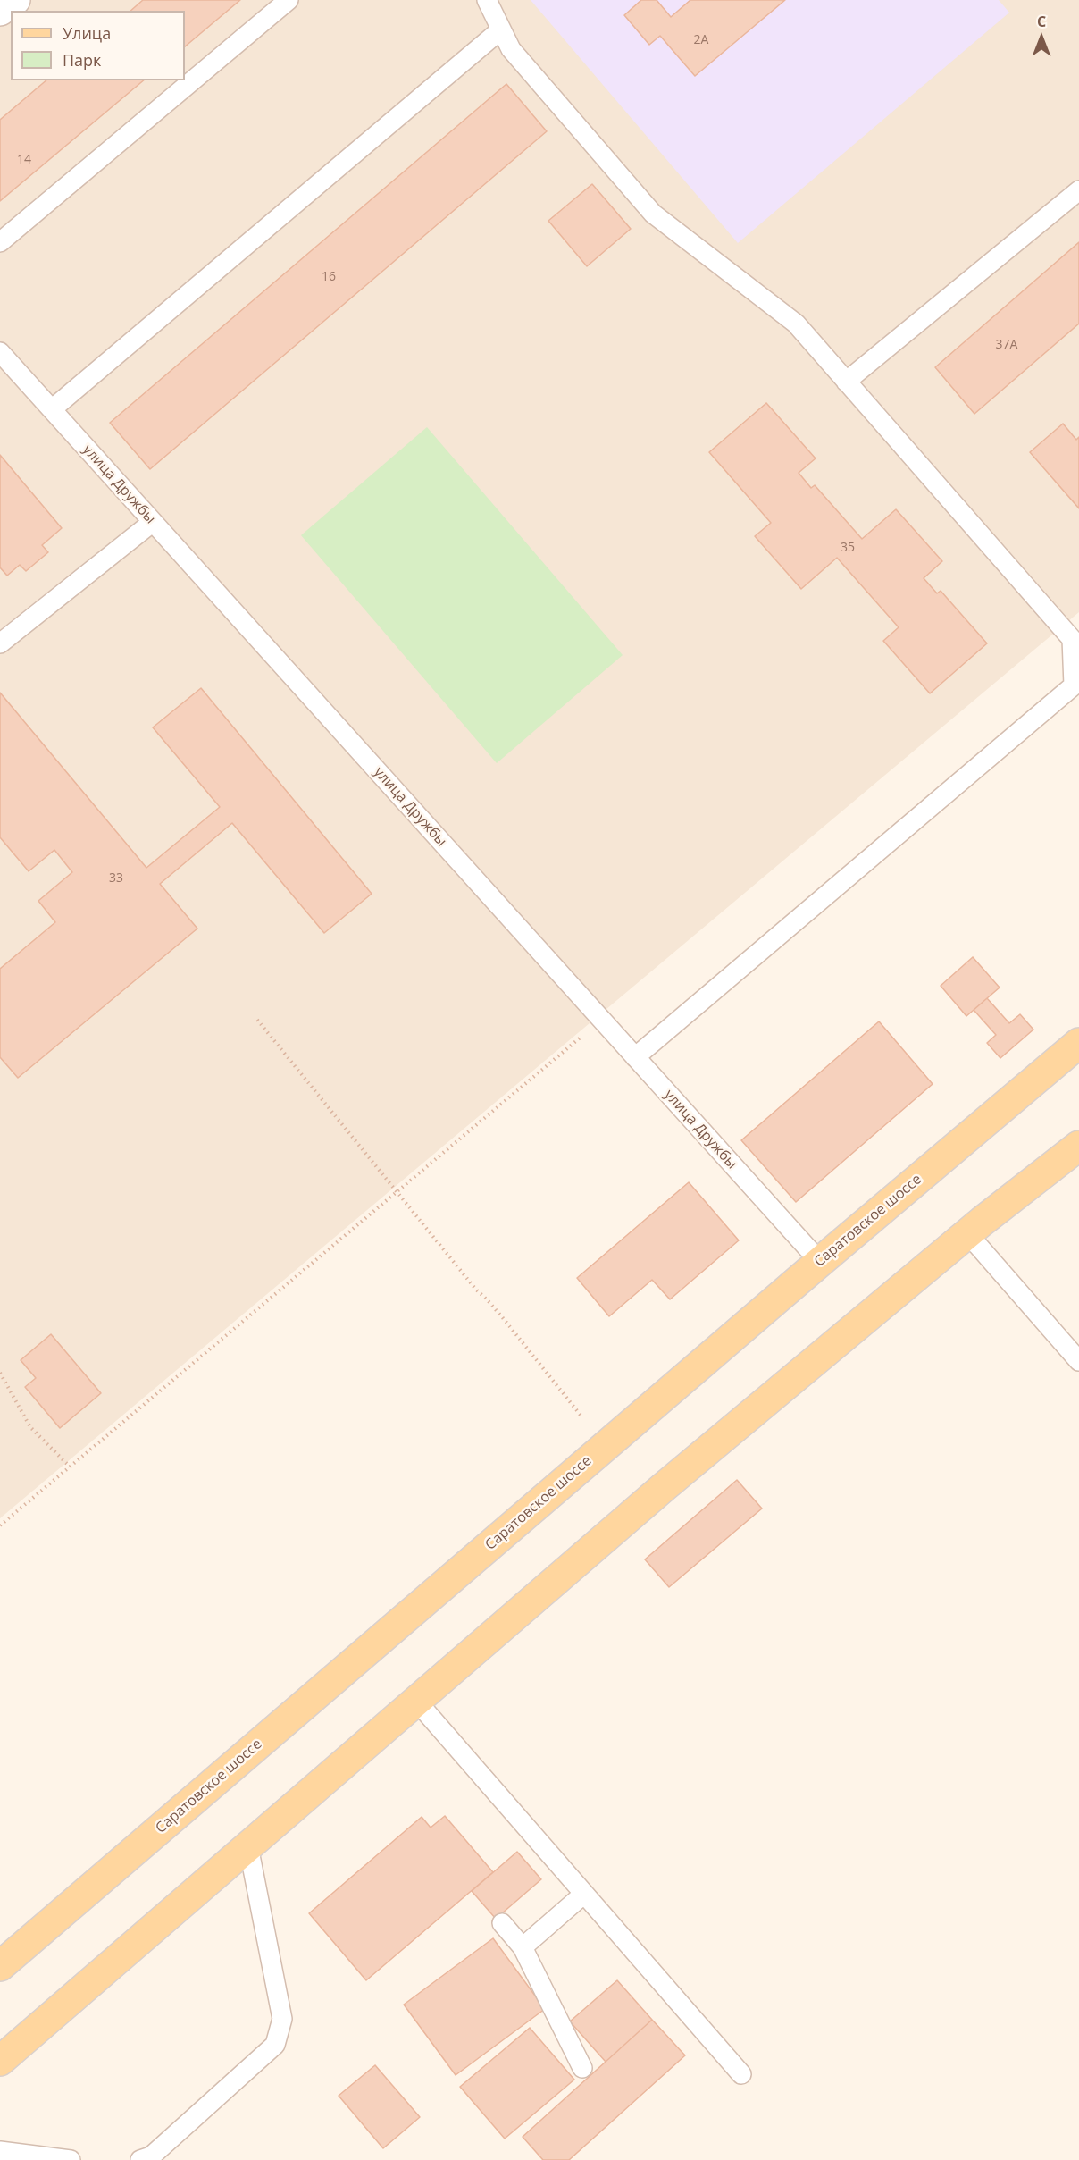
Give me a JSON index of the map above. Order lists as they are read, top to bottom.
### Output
{
  "streets": {
    "main road": ["Саратовское шоссе"],
    "lane": ["улица Дружбы"]
  },
  "crossings": [
    ["улица Дружбы", "Саратовское шоссе"]
  ],
  "house_numbers": [
    "2А",
    "14",
    "16",
    "37А",
    "35",
    "33"
  ],
  "legend": ["Улица", "Парк"],
  "north": "top"
}
